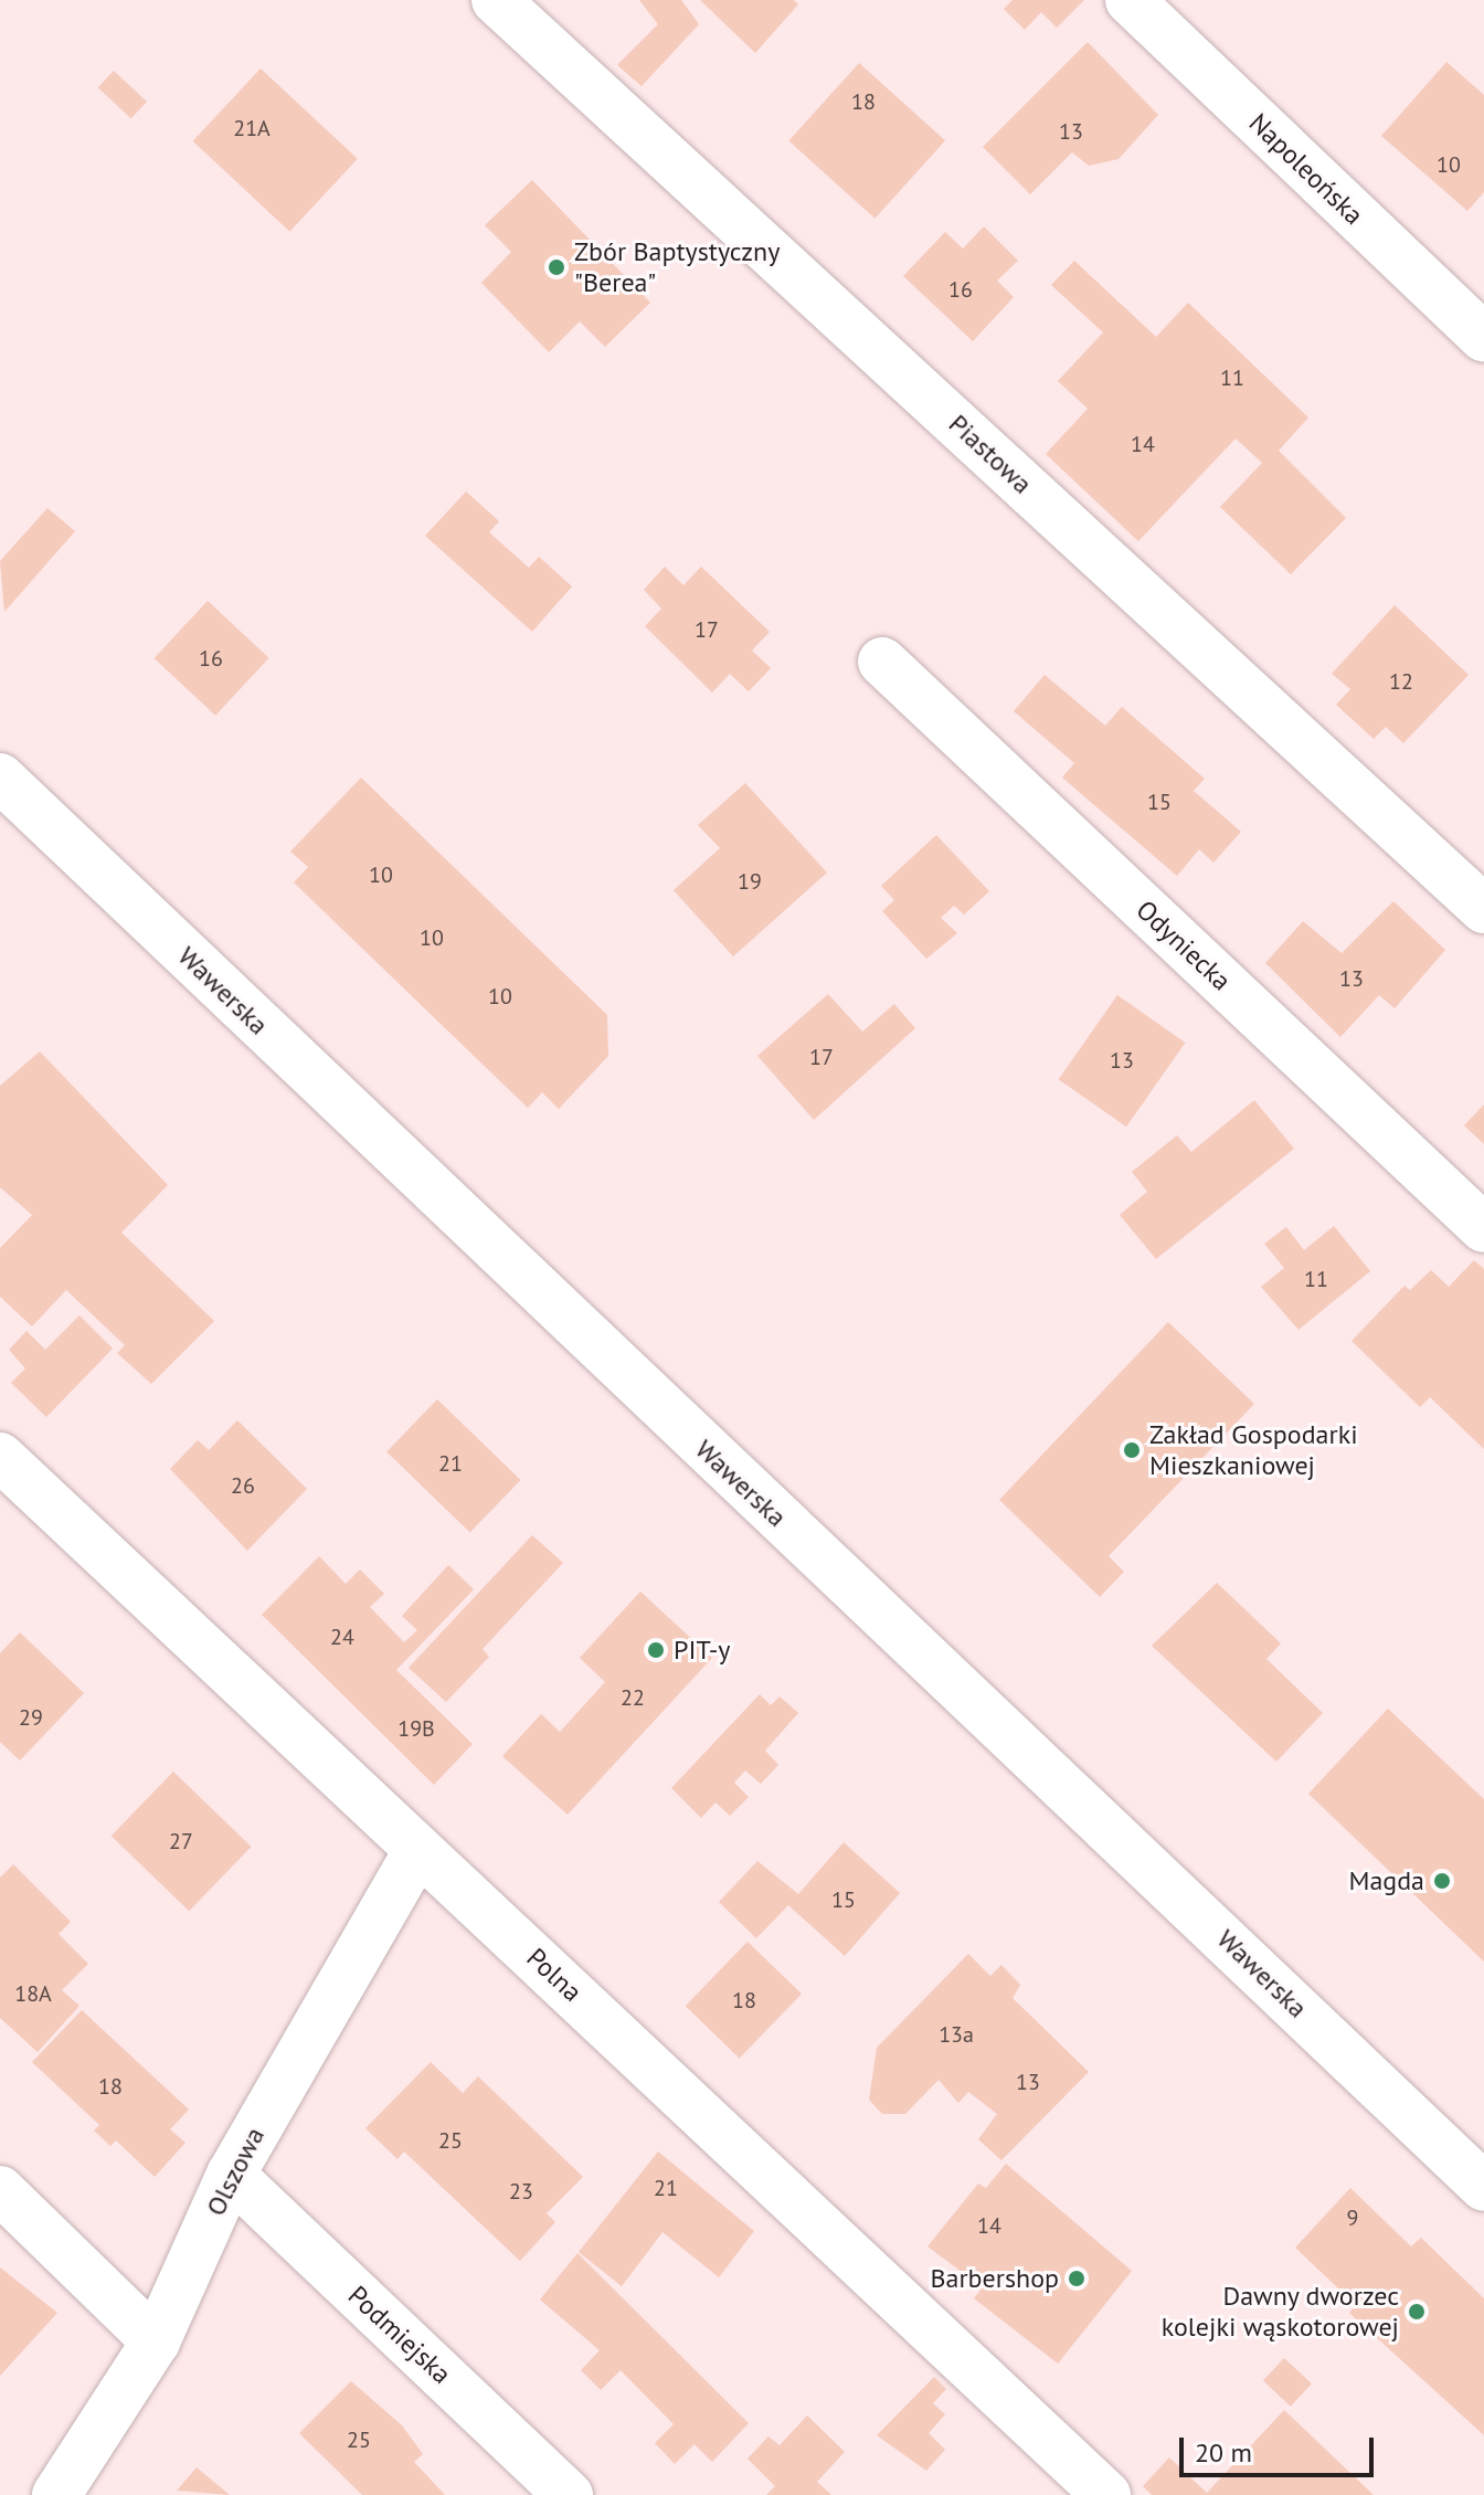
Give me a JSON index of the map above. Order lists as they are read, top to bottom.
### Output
{
  "streets": {
    "street": [
      "Napoleońska",
      "Piastowa",
      "Odyniecka",
      "Wawerska",
      "Polna",
      "Olszowa",
      "Podmiejska"
    ]
  },
  "crossings": [
    ["Polna", "Olszowa"],
    ["Olszowa", "Podmiejska"]
  ],
  "places": [
    "Zbór Baptystyczny \"Berea\"",
    "Zakład Gospodarki Mieszkaniowej",
    "PIT-y",
    "Magda",
    "Barbershop",
    "Dawny dworzec kolejki wąskotorowej"
  ],
  "house_numbers": [
    "18",
    "21A",
    "13",
    "10",
    "16",
    "11",
    "14",
    "17",
    "16",
    "12",
    "15",
    "10",
    "19",
    "10",
    "13",
    "10",
    "17",
    "13",
    "11",
    "21",
    "26",
    "24",
    "22",
    "29",
    "19B",
    "27",
    "15",
    "18A",
    "18",
    "13a",
    "13",
    "18",
    "25",
    "21",
    "23",
    "9",
    "14",
    "25"
  ],
  "scale_bar": "20 m"
}
